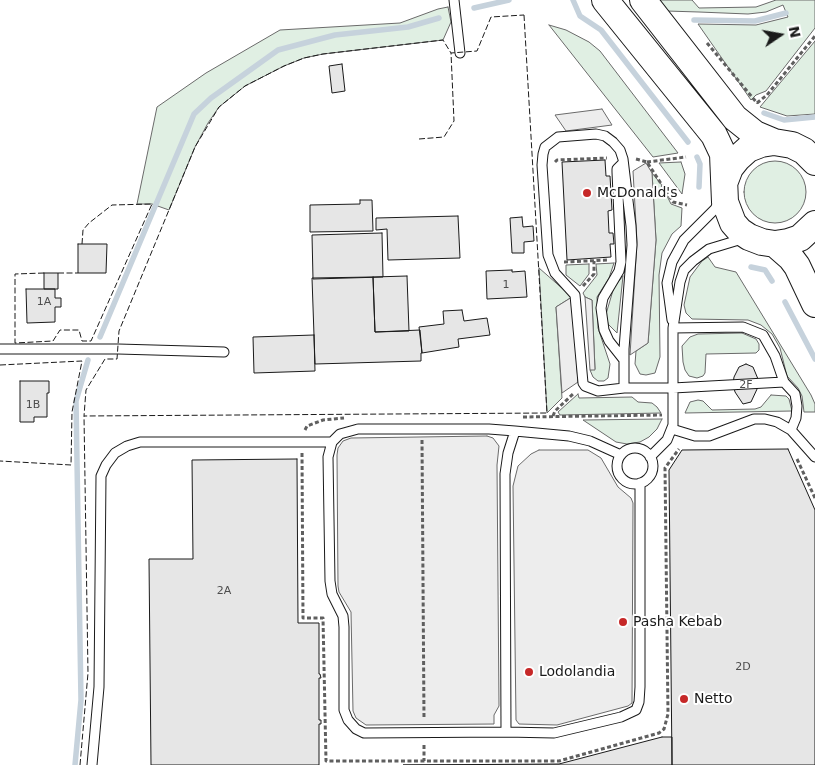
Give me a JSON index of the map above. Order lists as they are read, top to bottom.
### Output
{
  "places": [
    "McDonald's",
    "Pasha Kebab",
    "Lodolandia",
    "Netto"
  ],
  "house_numbers": [
    "1",
    "1A",
    "2F",
    "1B",
    "2A",
    "2D"
  ],
  "north": "right"
}
